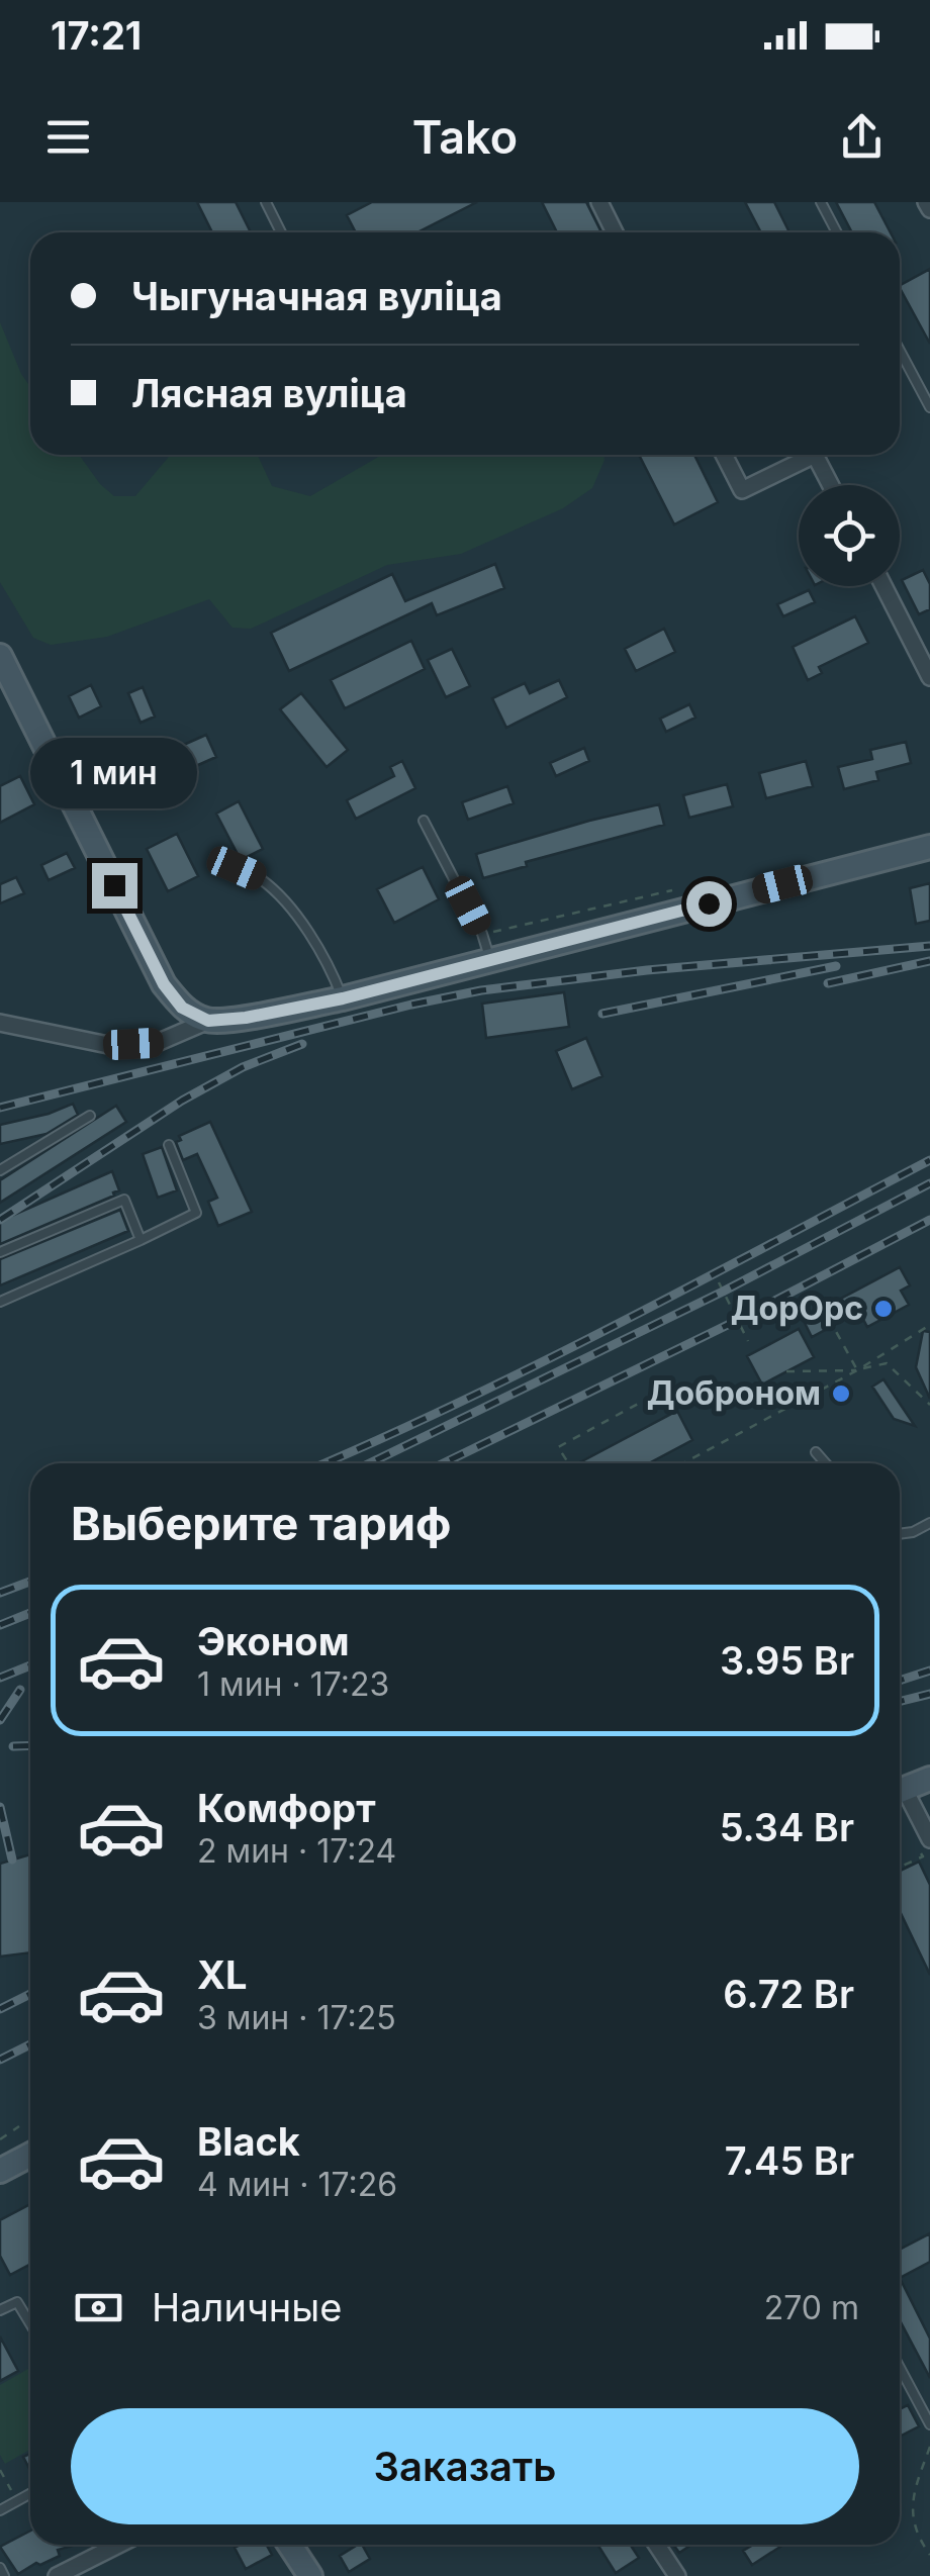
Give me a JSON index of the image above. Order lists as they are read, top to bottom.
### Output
{
  "places": ["ДорОрс", "Доброном"],
  "page": {
    "status": "17:21",
    "header": "Tako",
    "banner": ["Чыгуначная вуліца", "Лясная вуліца"],
    "bubble": "1 мин",
    "heading": "Выберите тариф",
    "list": [
      {
        "name": "Эконом",
        "note": "1 мин · 17:23",
        "value": "3.95 Br"
      },
      {
        "name": "Комфорт",
        "note": "2 мин · 17:24",
        "value": "5.34 Br"
      },
      {
        "name": "XL",
        "note": "3 мин · 17:25",
        "value": "6.72 Br"
      },
      {
        "name": "Black",
        "note": "4 мин · 17:26",
        "value": "7.45 Br"
      }
    ],
    "pay": ["Наличные", "270 m"],
    "buttons": "Заказать"
  }
}
